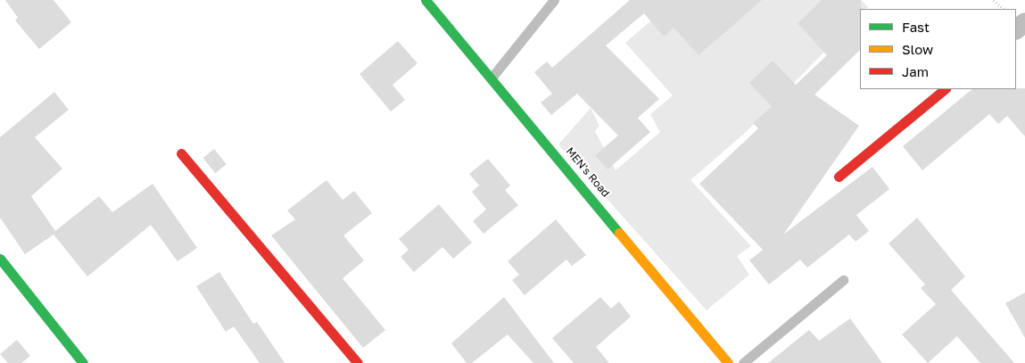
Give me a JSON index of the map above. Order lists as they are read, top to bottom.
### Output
{
  "streets": {
    "street": ["MEN's Road"]
  },
  "legend": ["Fast", "Slow", "Jam"]
}
